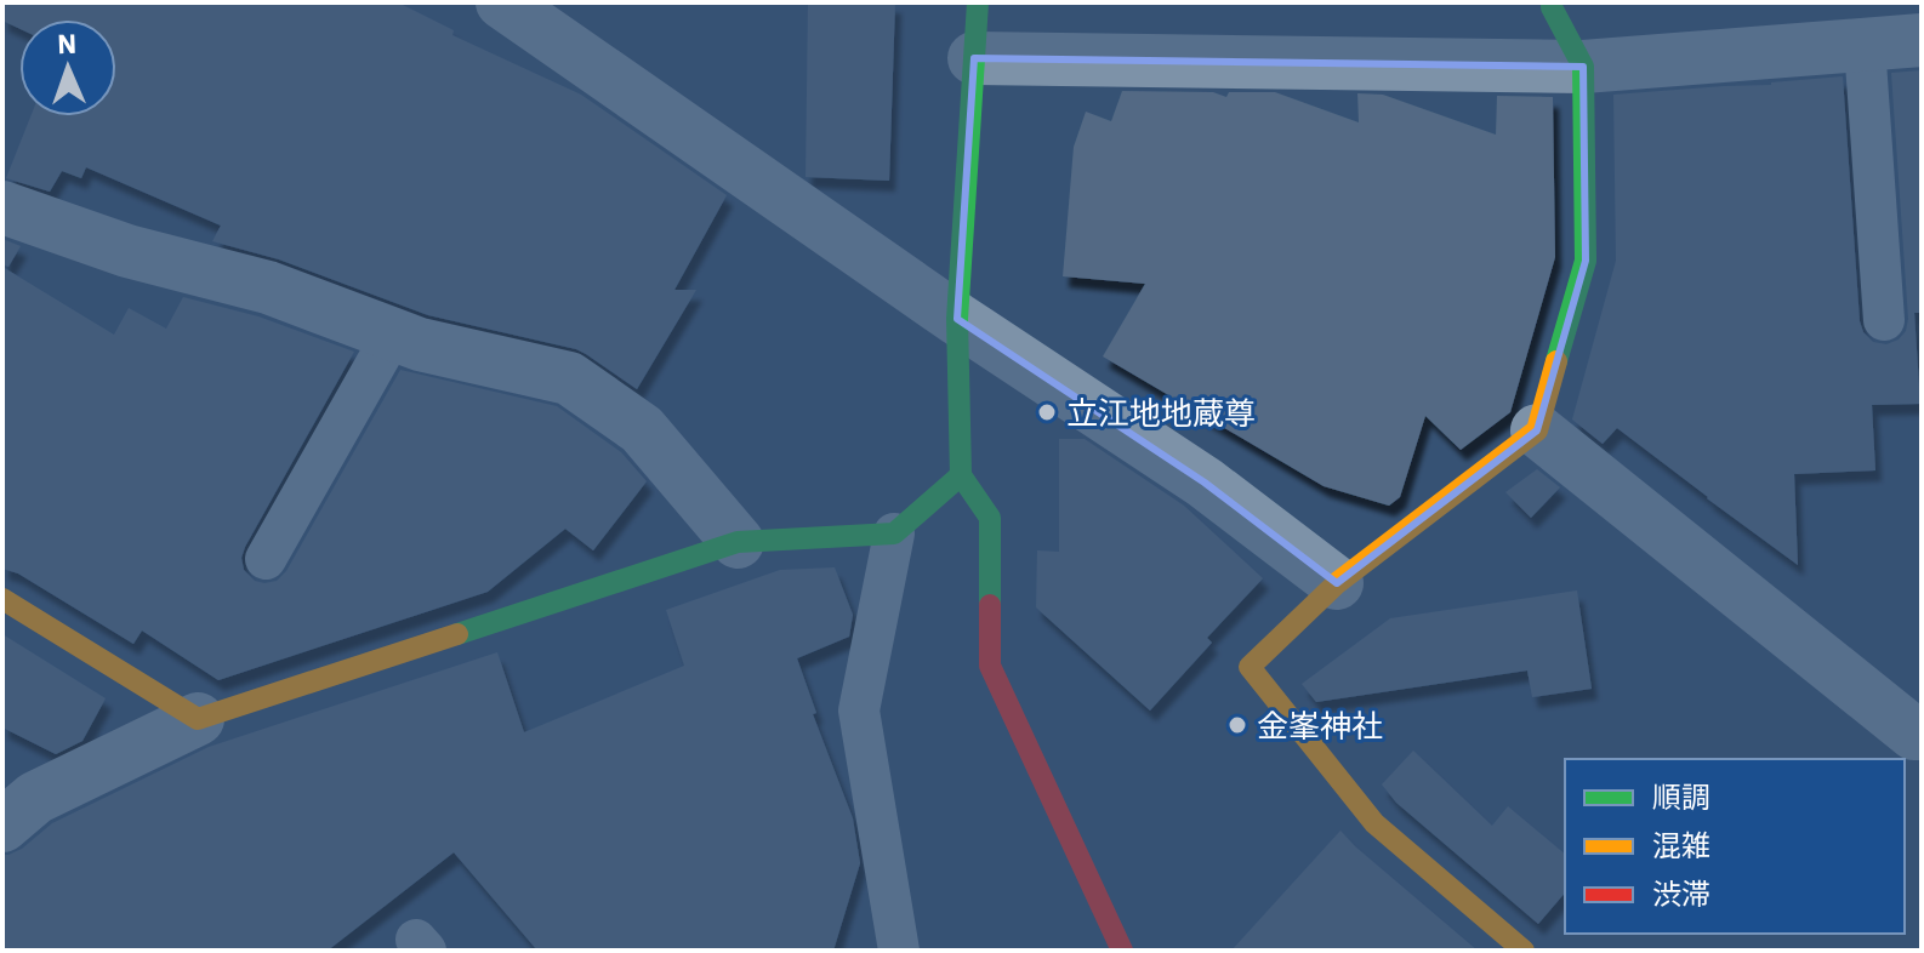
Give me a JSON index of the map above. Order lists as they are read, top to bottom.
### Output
{
  "places": ["立江地地蔵尊", "金峯神社"],
  "legend": ["順調", "混雑", "渋滞"],
  "north": "top"
}
